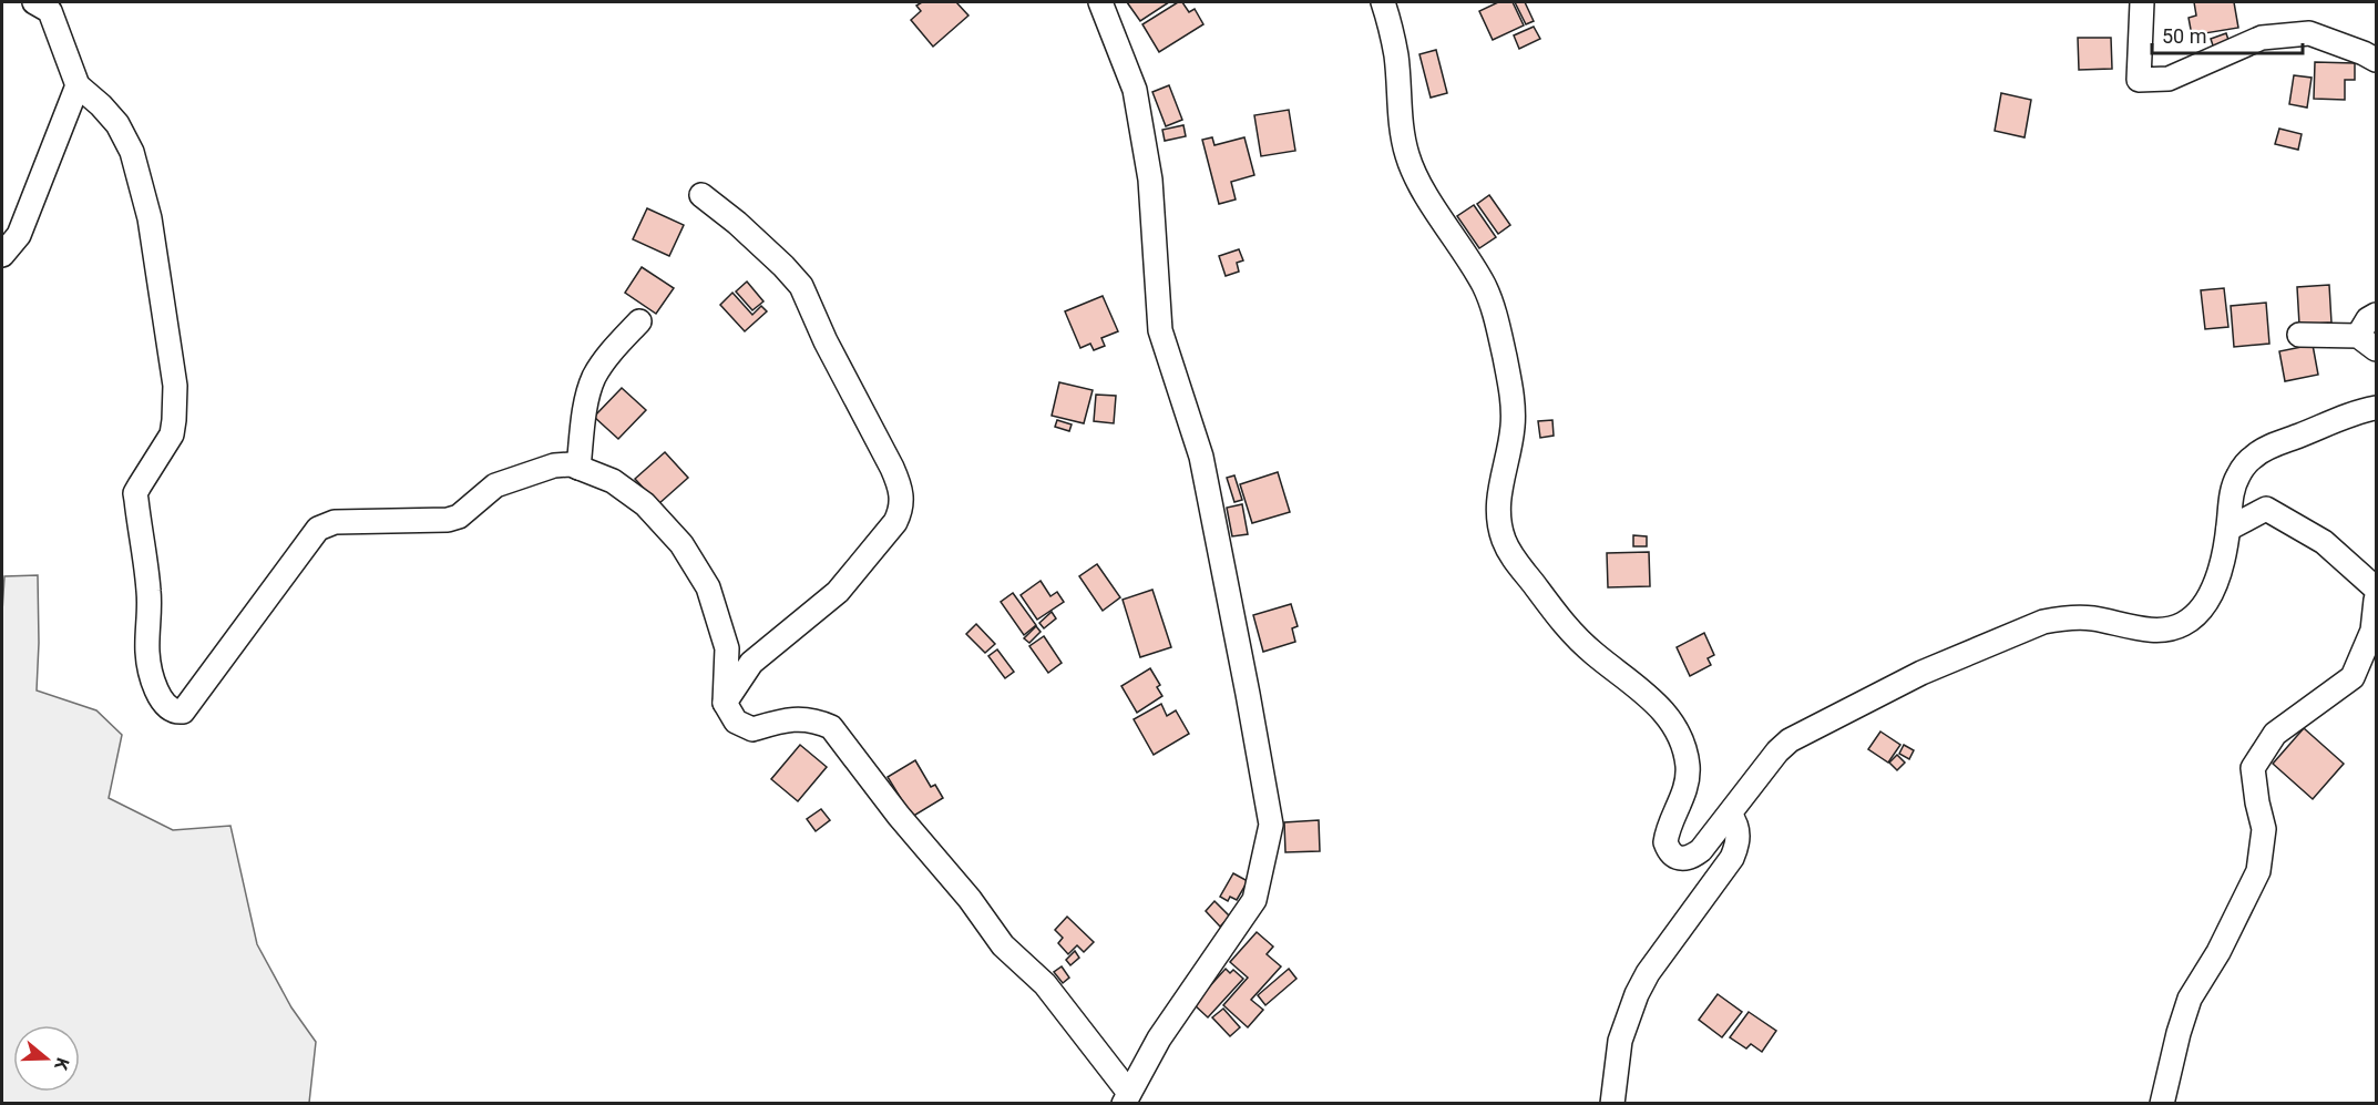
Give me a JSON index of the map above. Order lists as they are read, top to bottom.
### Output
{
  "scale_bar": "50 m",
  "north": "right"
}
